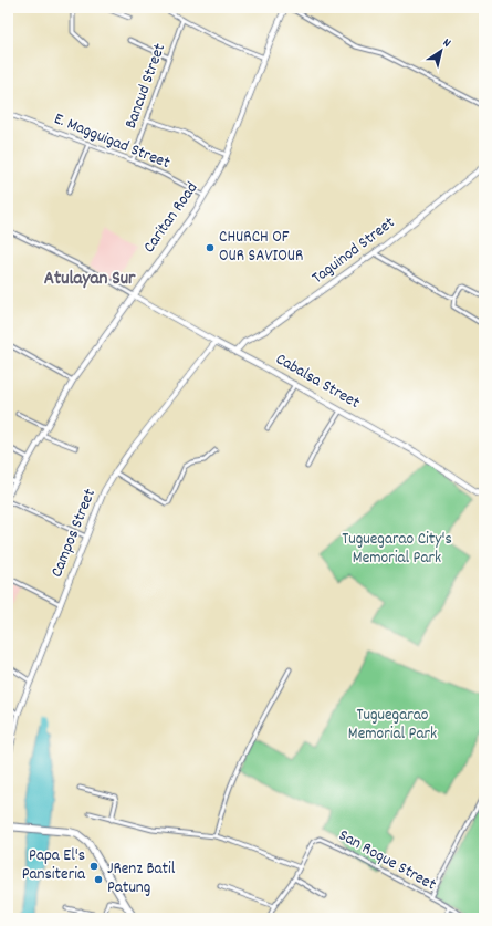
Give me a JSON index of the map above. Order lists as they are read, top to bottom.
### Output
{
  "streets": {
    "street": [
      "Bancud Street",
      "E. Magguigad Street",
      "Caritan Road",
      "Taguinod Street",
      "Cabalsa Street",
      "Campos Street",
      "San Roque Street"
    ]
  },
  "crossings": [
    ["Bancud Street", "E. Magguigad Street"],
    ["E. Magguigad Street", "Caritan Road"],
    ["Caritan Road", "Cabalsa Street"],
    ["Taguinod Street", "Cabalsa Street"],
    ["Cabalsa Street", "Campos Street"]
  ],
  "districts": ["Atulayan Sur"],
  "parks": ["Tuguegarao City's Memorial Park", "Tuguegarao Memorial Park"],
  "places": ["CHURCH OF OUR SAVIOUR", "Papa El's Pansiteria", "JRenz Batil Patung"],
  "north": "top right"
}
